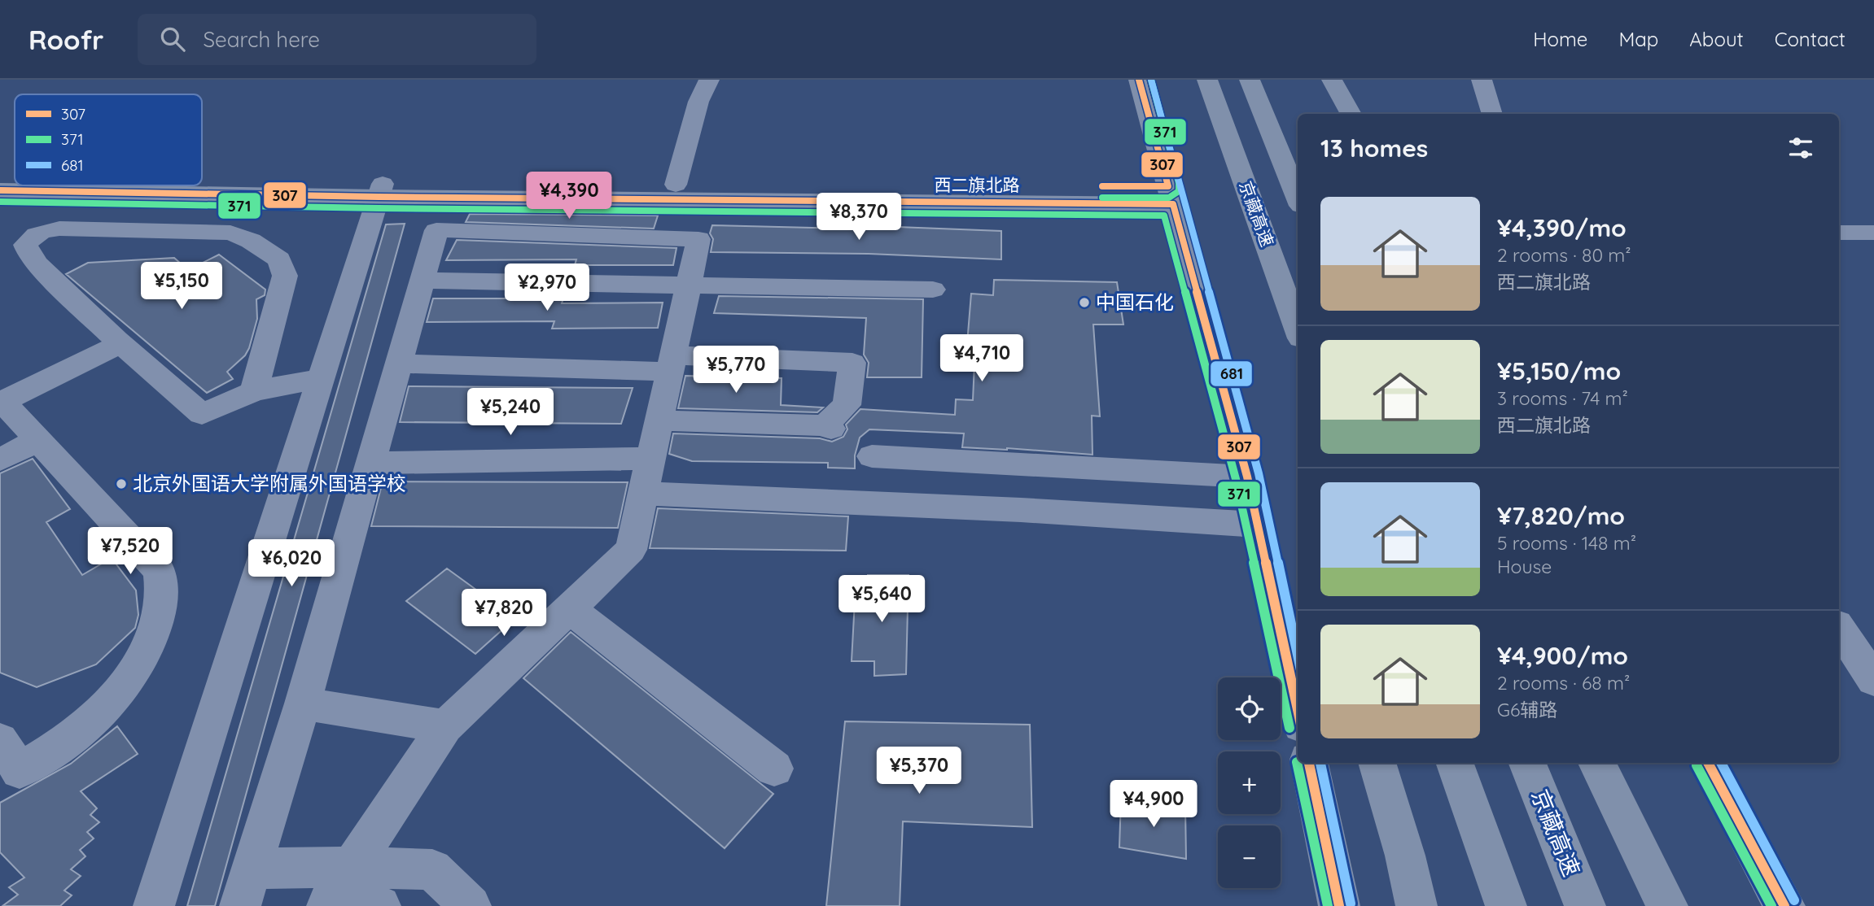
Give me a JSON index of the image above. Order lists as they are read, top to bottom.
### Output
{
  "streets": {
    "highway": ["京藏高速"],
    "main road": ["西二旗北路"]
  },
  "places": ["中国石化", "北京外国语大学附属外国语学校"],
  "lines": ["transit line 307", "transit line 371", "transit line 681"],
  "legend": ["307", "371", "681"],
  "page": {
    "header": "Roofr",
    "search": "Search here",
    "nav": [
      "Home",
      "Map",
      "About",
      "Contact"
    ],
    "heading": "13 homes",
    "price": [
      "¥4,390",
      "¥8,370",
      "¥5,150",
      "¥2,970",
      "¥4,710",
      "¥5,770",
      "¥5,240",
      "¥7,520",
      "¥6,020",
      "¥5,640",
      "¥7,820",
      "¥5,370",
      "¥4,900"
    ],
    "list": [
      {
        "name": "¥4,390/mo",
        "note": "2 rooms · 80 m² · 西二旗北路"
      },
      {
        "name": "¥5,150/mo",
        "note": "3 rooms · 74 m² · 西二旗北路"
      },
      {
        "name": "¥7,820/mo",
        "note": "5 rooms · 148 m² · House"
      },
      {
        "name": "¥4,900/mo",
        "note": "2 rooms · 68 m² · G6辅路"
      }
    ],
    "map_buttons": ["+", "−"]
  }
}
